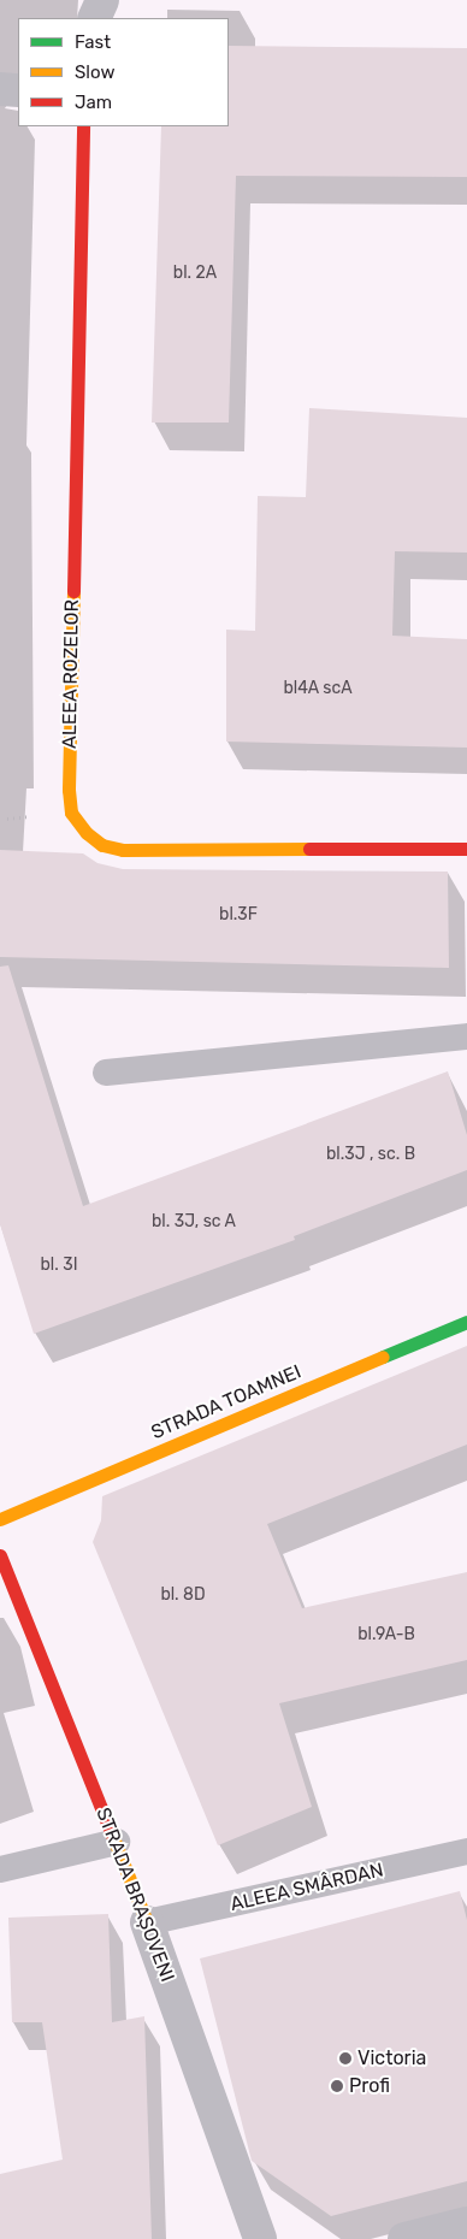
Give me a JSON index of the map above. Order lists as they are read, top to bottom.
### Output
{
  "streets": {
    "street": ["ALEEA ROZELOR", "STRADA TOAMNEI", "STRADA BRAȘOVENI"],
    "lane": ["ALEEA SMÂRDAN"]
  },
  "crossings": [
    ["ALEEA SMÂRDAN", "STRADA BRAȘOVENI"]
  ],
  "places": ["Victoria", "Profi"],
  "house_numbers": [
    "bl. 2A",
    "bl4A scA",
    "bl.3F",
    "bl.3J , sc. B",
    "bl. 3J, sc A",
    "bl. 3I",
    "bl. 8D",
    "bl.9A-B"
  ],
  "legend": ["Fast", "Slow", "Jam"]
}
